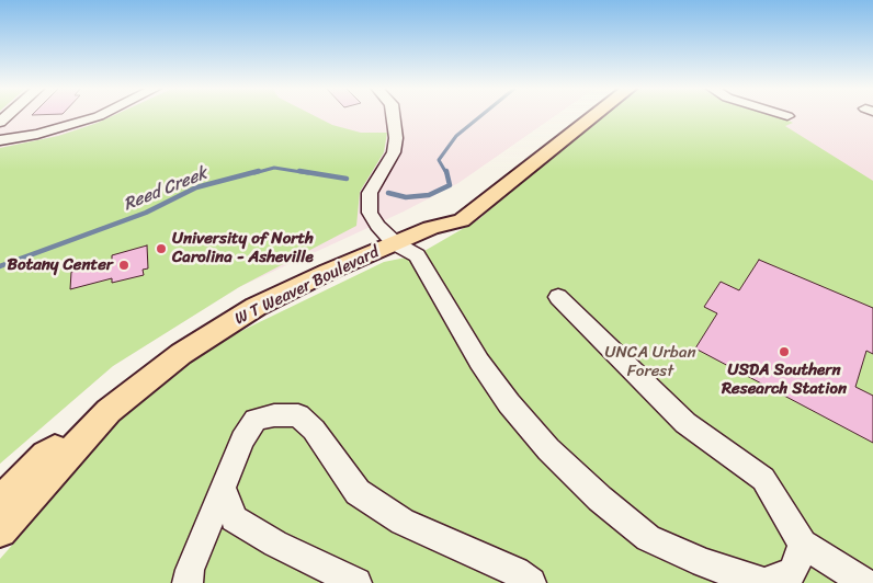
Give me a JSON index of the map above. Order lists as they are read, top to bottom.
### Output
{
  "streets": {
    "main road": ["W T Weaver Boulevard"]
  },
  "water": ["Reed Creek"],
  "parks": ["UNCA Urban Forest"],
  "places": ["University of North Carolina - Asheville", "Botany Center", "USDA Southern Research Station"]
}
